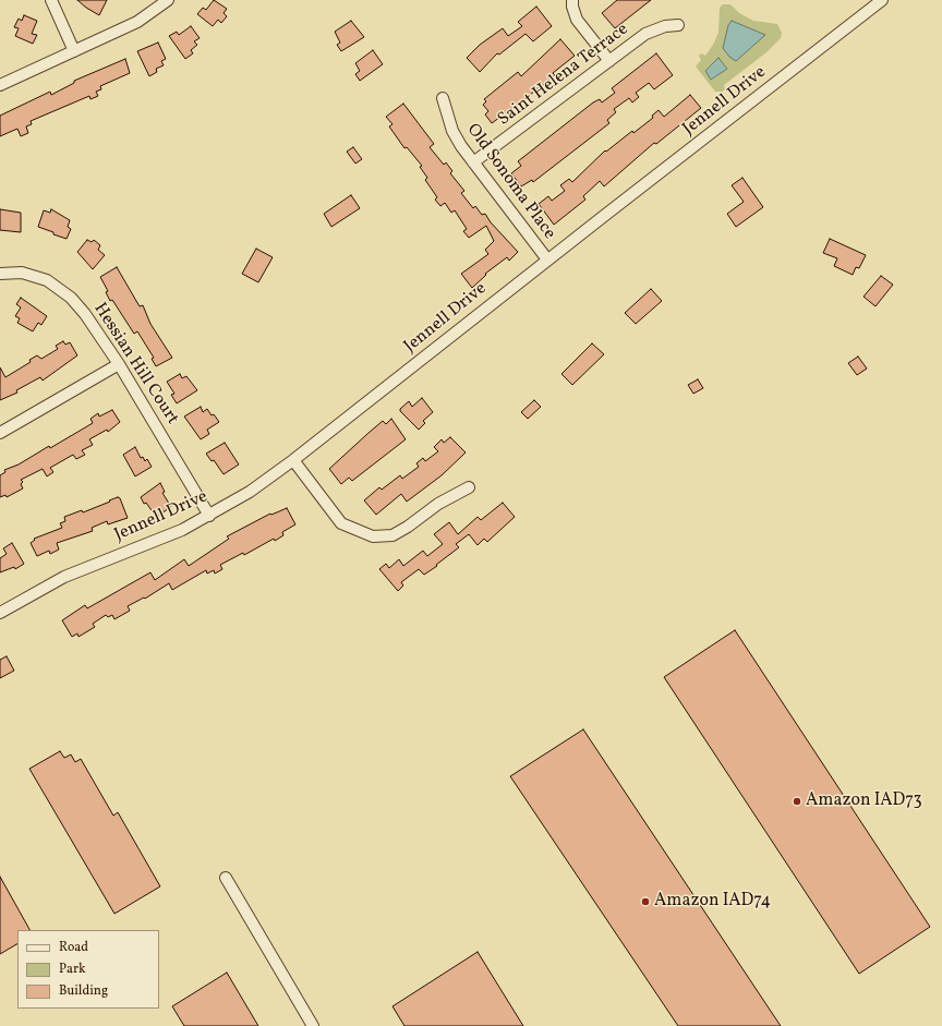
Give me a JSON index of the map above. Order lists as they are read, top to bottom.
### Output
{
  "streets": {
    "street": [
      "Saint Helena Terrace",
      "Jennell Drive",
      "Old Sonoma Place",
      "Hessian Hill Court"
    ]
  },
  "crossings": [
    ["Saint Helena Terrace", "Old Sonoma Place"],
    ["Jennell Drive", "Old Sonoma Place"],
    ["Jennell Drive", "Hessian Hill Court"]
  ],
  "places": ["Amazon IAD73", "Amazon IAD74"],
  "legend": ["Road", "Park", "Building"]
}
